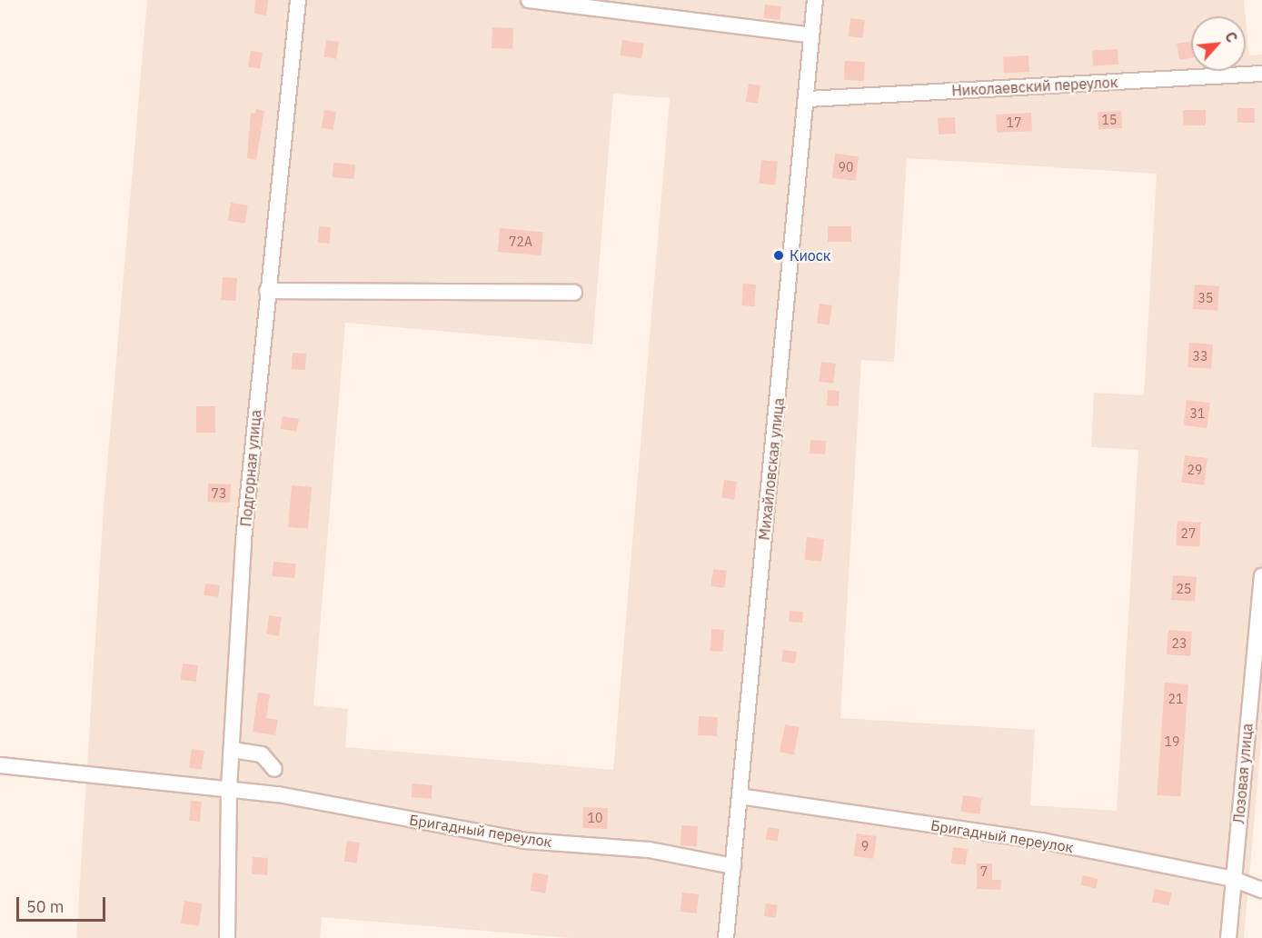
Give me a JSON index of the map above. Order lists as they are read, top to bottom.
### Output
{
  "streets": {
    "street": [
      "Николаевский переулок",
      "Подгорная улица",
      "Михайловская улица",
      "Лозовая улица",
      "Бригадный переулок"
    ]
  },
  "crossings": [
    ["Николаевский переулок", "Михайловская улица"],
    ["Подгорная улица", "Бригадный переулок"],
    ["Михайловская улица", "Бригадный переулок"],
    ["Лозовая улица", "Бригадный переулок"]
  ],
  "places": ["Киоск"],
  "house_numbers": [
    "15",
    "17",
    "90",
    "72А",
    "35",
    "33",
    "31",
    "29",
    "73",
    "27",
    "25",
    "23",
    "21",
    "19",
    "10",
    "9",
    "7"
  ],
  "scale_bar": "50 m",
  "north": "top right"
}
